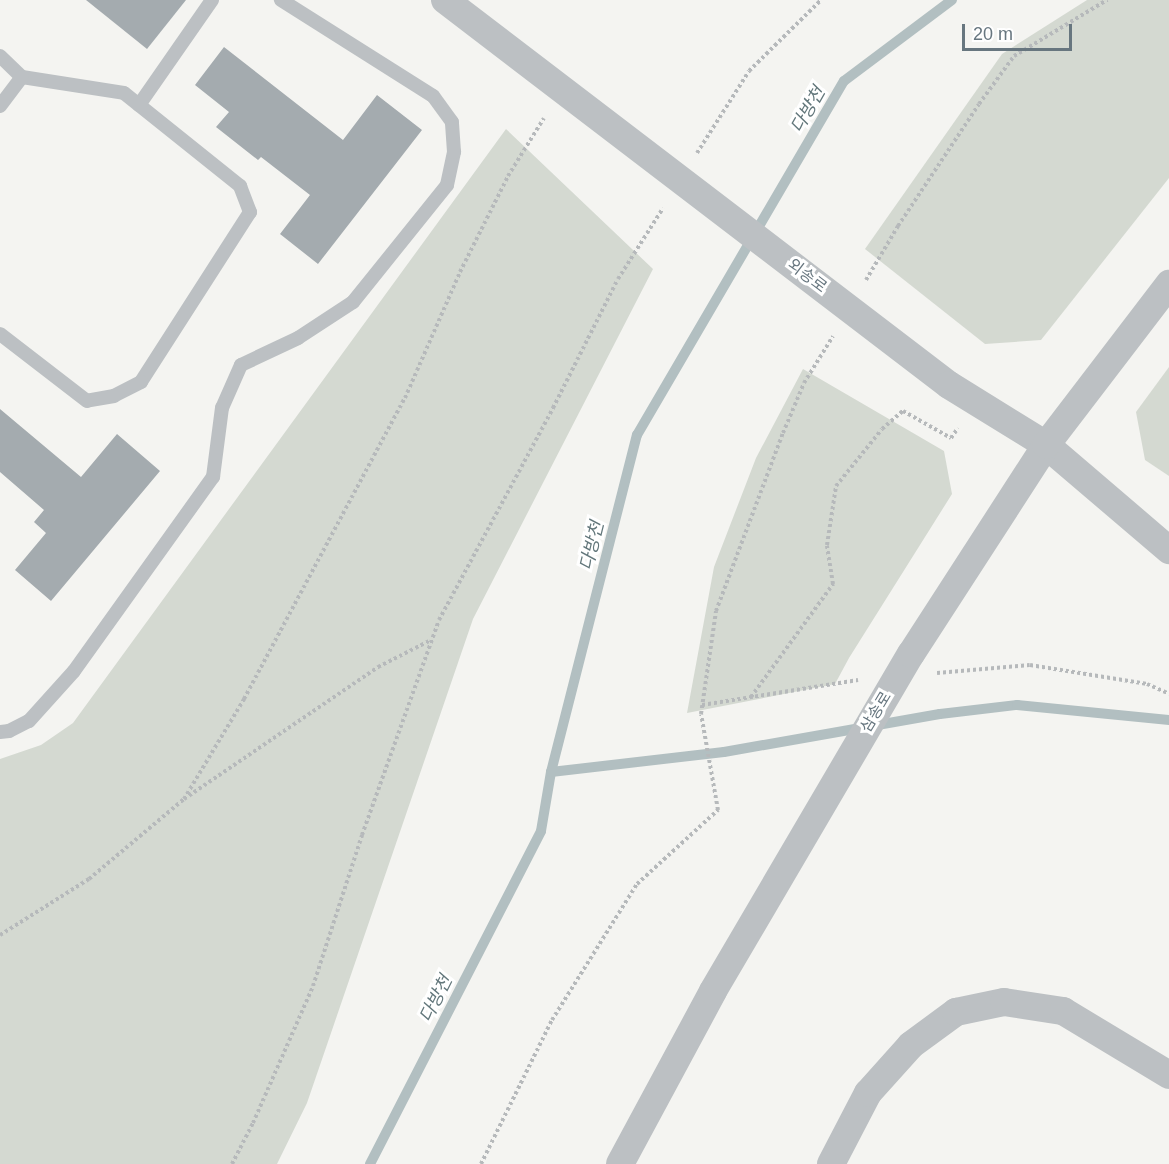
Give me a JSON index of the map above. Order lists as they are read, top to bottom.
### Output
{
  "streets": {
    "street": ["외송로", "삼송로"]
  },
  "crossings": [
    ["외송로", "삼송로"]
  ],
  "water": ["다방천"],
  "scale_bar": "20 m"
}
